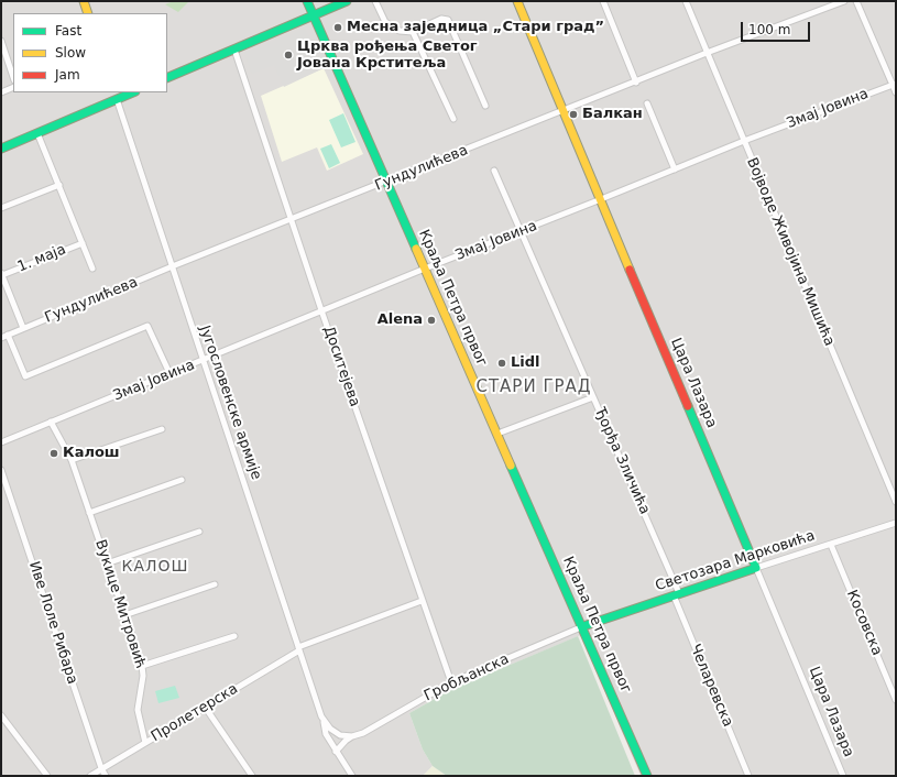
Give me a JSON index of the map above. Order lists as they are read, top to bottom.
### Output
{
  "streets": {
    "main road": ["Краља Петра првог", "Цара Лазара", "Светозара Марковића"],
    "street": [
      "Змај Јовина",
      "Гундулићева",
      "Војводе Живојина Мишића",
      "1. маја",
      "Доситејева",
      "Југословенске армије",
      "Ђорђа Зличића",
      "Вукице Митровић",
      "Иве Лоле Рибара",
      "Косовска",
      "Гробљанска",
      "Челаревска",
      "Пролетерска"
    ]
  },
  "crossings": [
    ["Змај Јовина", "Војводе Живојина Мишића"],
    ["Змај Јовина", "Краља Петра првог"],
    ["Змај Јовина", "Доситејева"],
    ["Змај Јовина", "Цара Лазара"],
    ["Змај Јовина", "Југословенске армије"],
    ["Змај Јовина", "Ђорђа Зличића"],
    ["Змај Јовина", "Вукице Митровић"],
    ["Гундулићева", "Војводе Живојина Мишића"],
    ["Гундулићева", "Краља Петра првог"],
    ["Гундулићева", "Доситејева"],
    ["Гундулићева", "Цара Лазара"],
    ["Гундулићева", "Југословенске армије"],
    ["Краља Петра првог", "Светозара Марковића"],
    ["Краља Петра првог", "Гробљанска"],
    ["Доситејева", "Гробљанска"],
    ["Доситејева", "Пролетерска"],
    ["Цара Лазара", "Светозара Марковића"],
    ["Југословенске армије", "Пролетерска"],
    ["Ђорђа Зличића", "Светозара Марковића"],
    ["Ђорђа Зличића", "Челаревска"],
    ["Светозара Марковића", "Косовска"],
    ["Светозара Марковића", "Гробљанска"],
    ["Светозара Марковића", "Челаревска"],
    ["Вукице Митровић", "Пролетерска"],
    ["Иве Лоле Рибара", "Пролетерска"]
  ],
  "districts": ["СТАРИ ГРАД", "КАЛОШ"],
  "places": [
    "Месна заједница „Стари град”",
    "Црква рођења Светог Јована Крститеља",
    "Балкан",
    "Alena",
    "Lidl",
    "Калош"
  ],
  "legend": ["Fast", "Slow", "Jam"],
  "scale_bar": "100 m"
}
